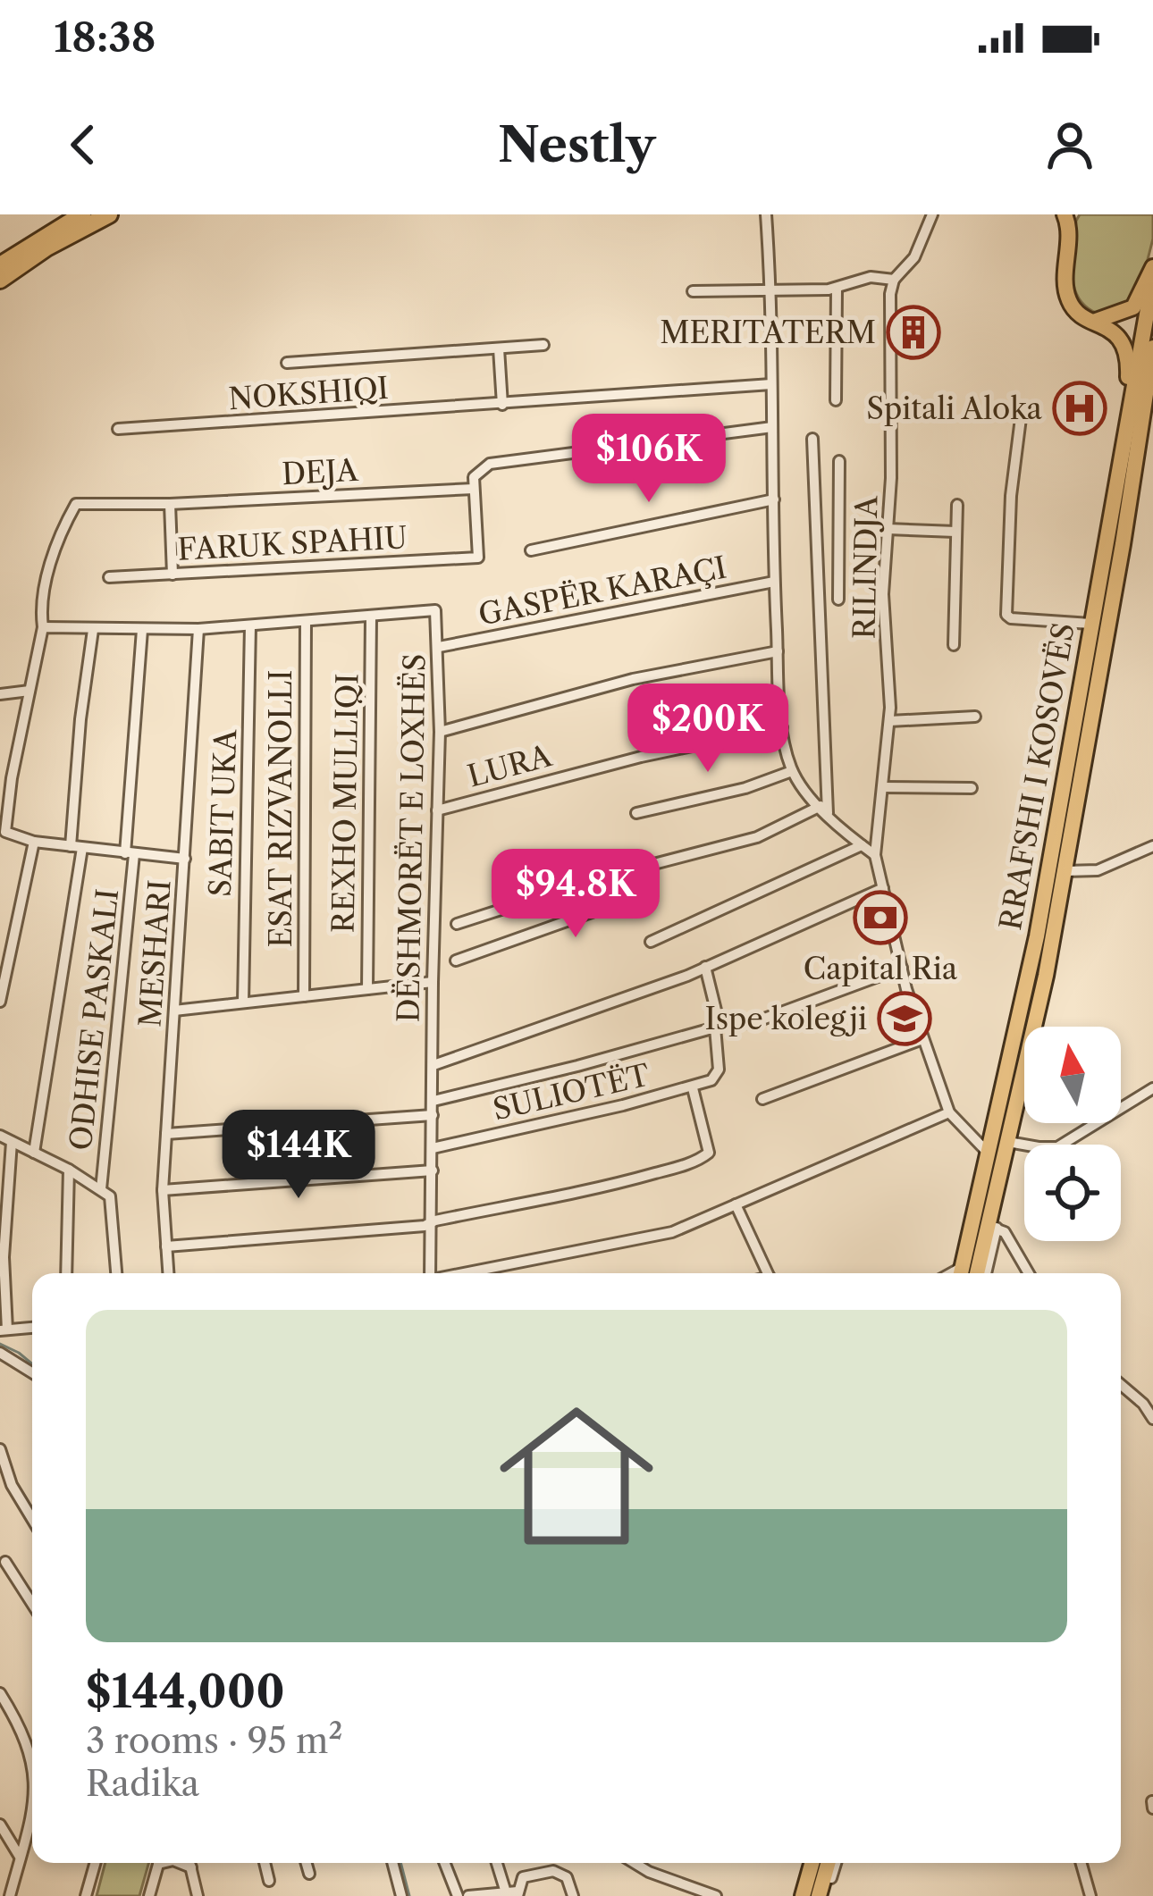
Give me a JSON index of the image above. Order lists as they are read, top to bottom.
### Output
{
  "streets": {
    "highway": ["RRAFSHI I KOSOVËS"],
    "street": [
      "NOKSHIQI",
      "DEJA",
      "FARUK SPAHIU",
      "RILINDJA",
      "GASPËR KARAÇI",
      "LURA",
      "REXHO MULLIQI",
      "ESAT RIZVANOLLI",
      "SABIT UKA",
      "DËSHMORËT E LOXHËS",
      "MESHARI",
      "ODHISE PASKALI",
      "SULIOTËT"
    ]
  },
  "crossings": [
    ["DEJA", "FARUK SPAHIU"],
    ["DEJA", "DËSHMORËT E LOXHËS"],
    ["GASPËR KARAÇI", "DËSHMORËT E LOXHËS"],
    ["LURA", "DËSHMORËT E LOXHËS"],
    ["REXHO MULLIQI", "DËSHMORËT E LOXHËS"],
    ["ESAT RIZVANOLLI", "DËSHMORËT E LOXHËS"],
    ["SABIT UKA", "DËSHMORËT E LOXHËS"],
    ["DËSHMORËT E LOXHËS", "MESHARI"],
    ["DËSHMORËT E LOXHËS", "ODHISE PASKALI"],
    ["DËSHMORËT E LOXHËS", "SULIOTËT"]
  ],
  "places": {
    "building": ["MERITATERM"],
    "hospital": ["Spitali Aloka"],
    "bank": ["Capital Ria"],
    "school or university": ["Ispe kolegji"]
  },
  "north": "top",
  "page": {
    "status": "18:38",
    "header": "Nestly",
    "price": [
      "$106K",
      "$200K",
      "$94.8K",
      "$144K"
    ],
    "list": [
      {
        "name": "$144,000",
        "note": "3 rooms · 95 m² · Radika"
      }
    ]
  }
}
